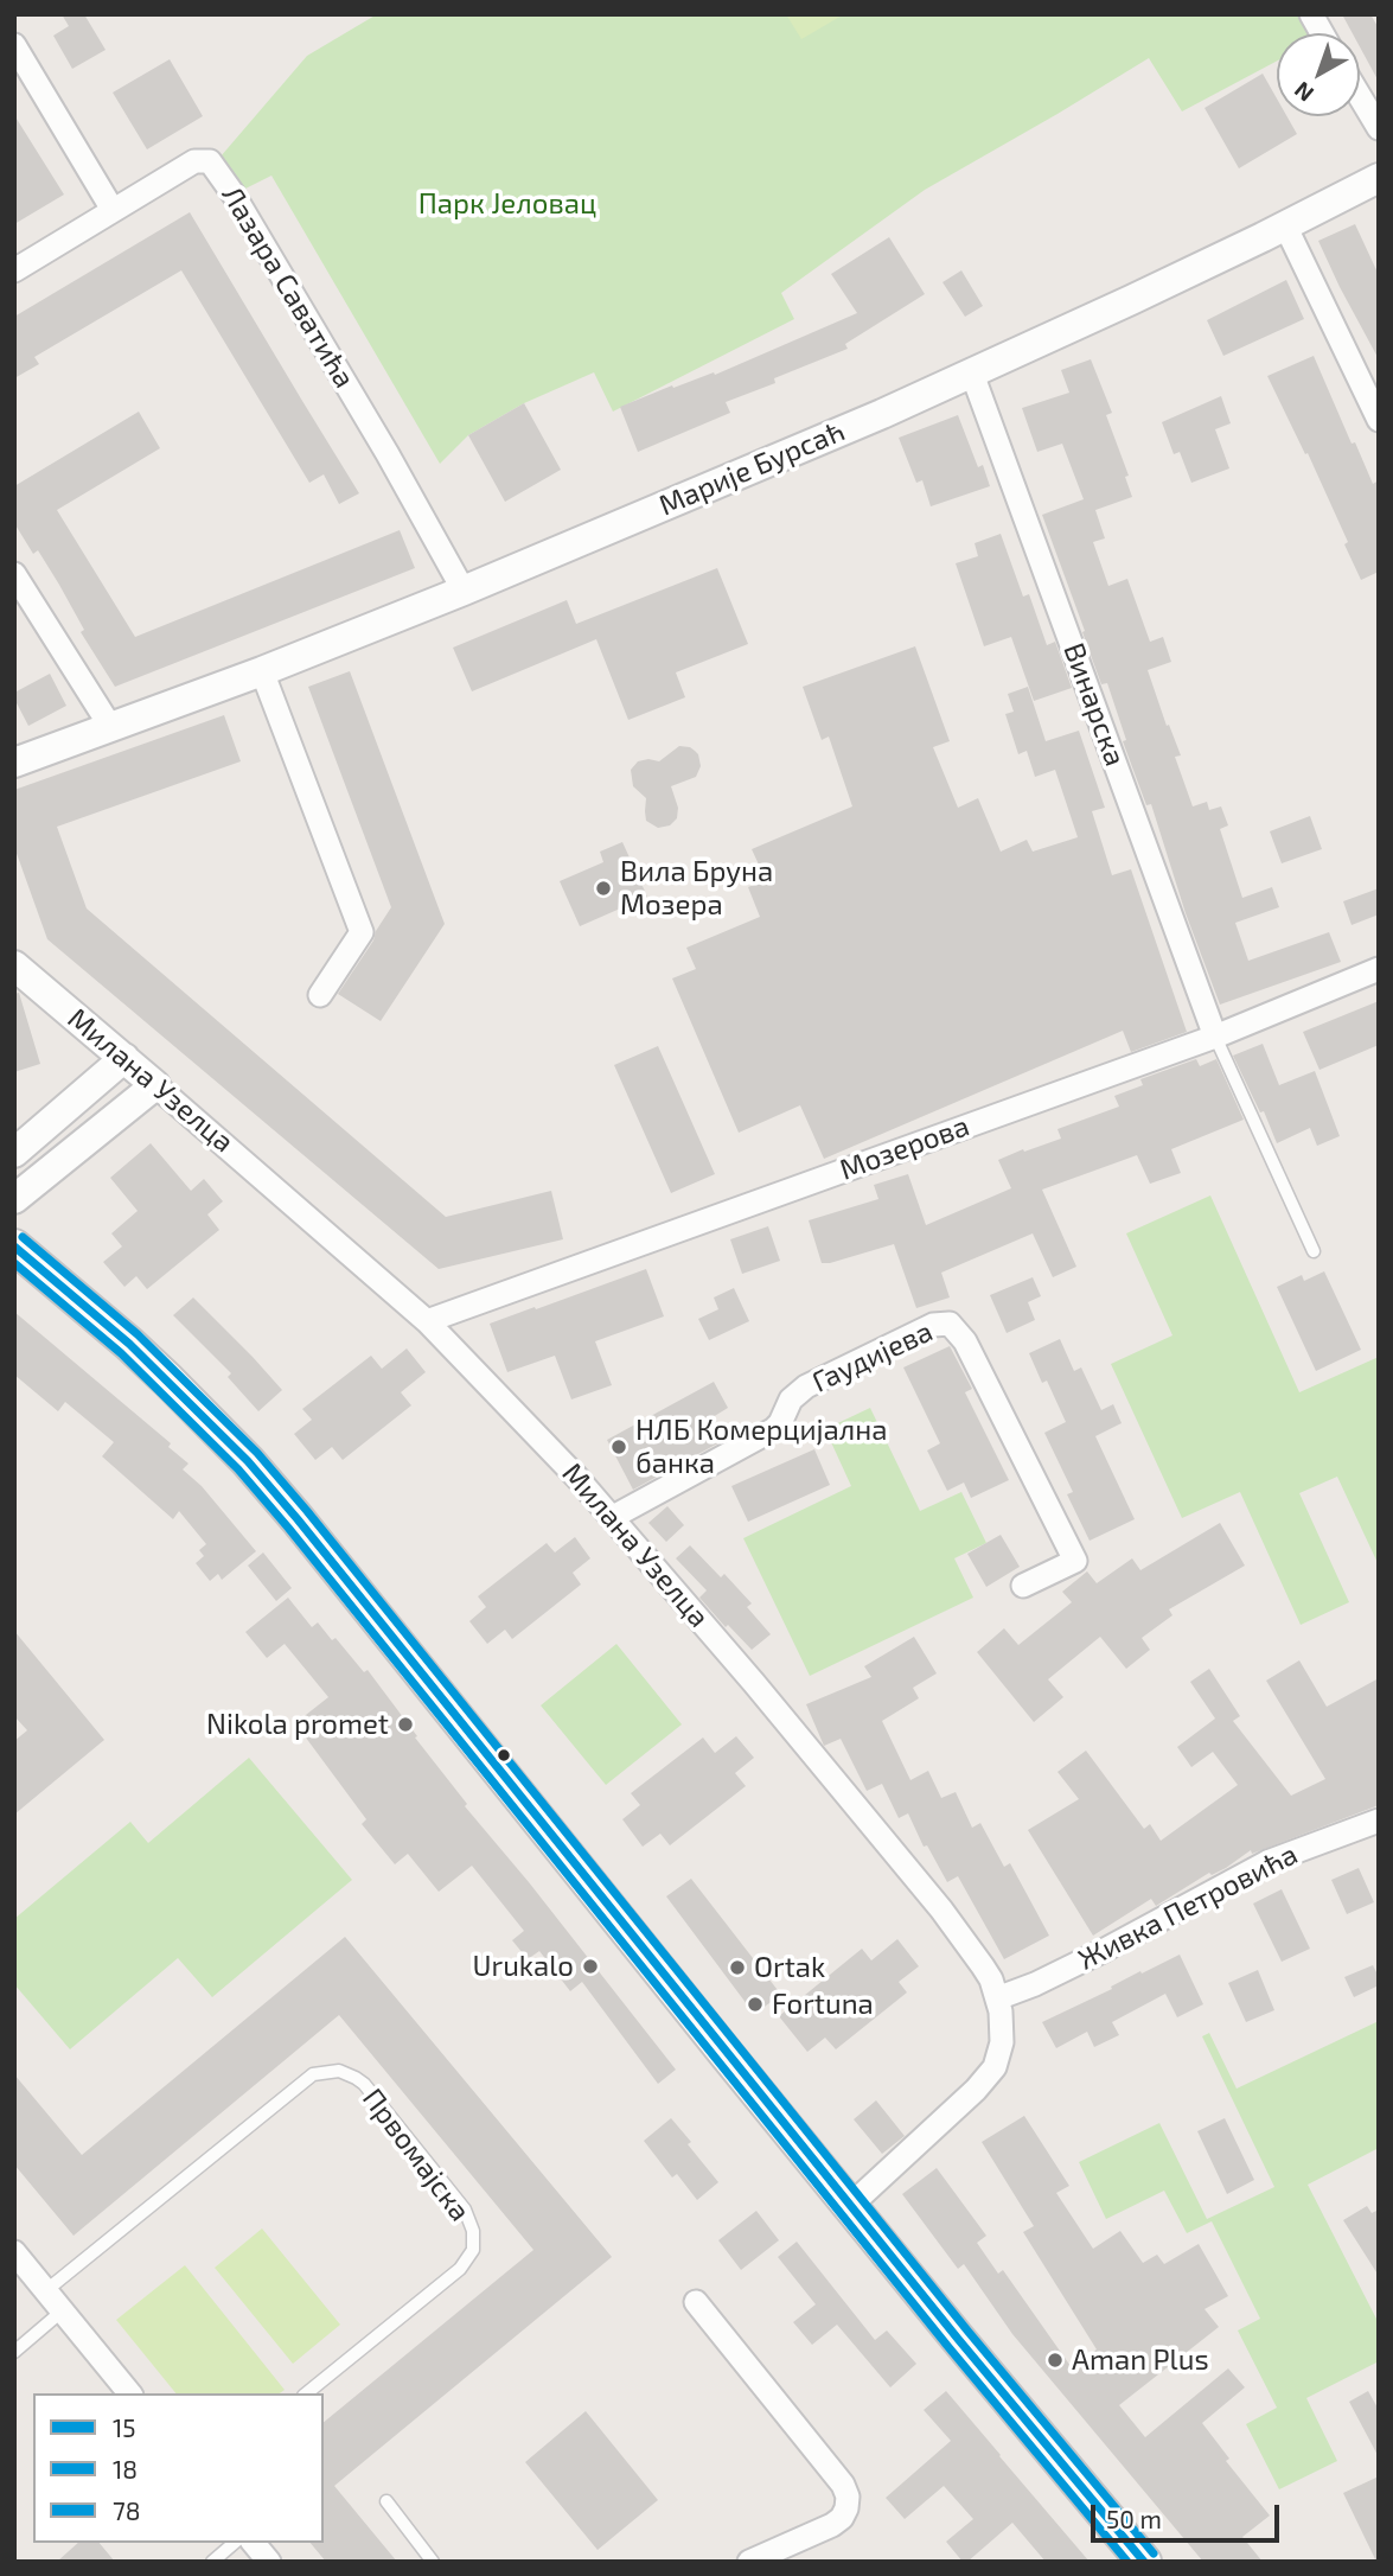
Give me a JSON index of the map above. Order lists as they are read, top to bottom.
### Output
{
  "streets": {
    "street": [
      "Лазара Саватића",
      "Марије Бурсаћ",
      "Винарска",
      "Милана Узелца",
      "Мозерова",
      "Гаудијева",
      "Живка Петровића"
    ],
    "lane": ["Првомајска"]
  },
  "crossings": [
    ["Лазара Саватића", "Марије Бурсаћ"],
    ["Марије Бурсаћ", "Винарска"],
    ["Винарска", "Мозерова"],
    ["Милана Узелца", "Мозерова"],
    ["Милана Узелца", "Гаудијева"],
    ["Милана Узелца", "Живка Петровића"]
  ],
  "parks": ["Парк Јеловац"],
  "places": [
    "Вила Бруна Мозера",
    "НЛБ Комерцијална банка",
    "Nikola promet",
    "Urukalo",
    "Ortak",
    "Fortuna",
    "Aman Plus"
  ],
  "lines": ["transit line 78", "transit line 15", "transit line 18"],
  "legend": ["15", "18", "78"],
  "scale_bar": "50 m",
  "north": "bottom left"
}
